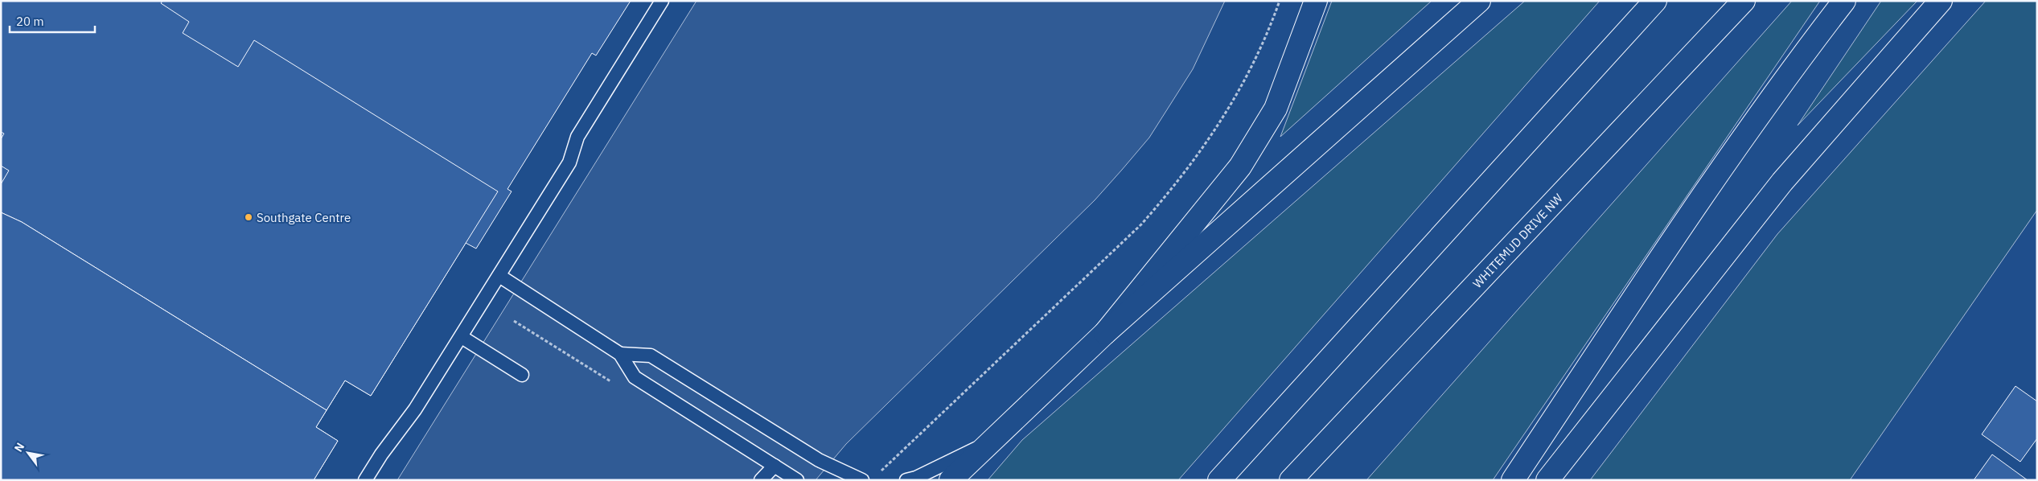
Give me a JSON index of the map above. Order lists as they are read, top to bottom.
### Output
{
  "streets": {
    "main road": ["WHITEMUD DRIVE NW"]
  },
  "places": ["Southgate Centre"],
  "scale_bar": "20 m",
  "north": "top left"
}
